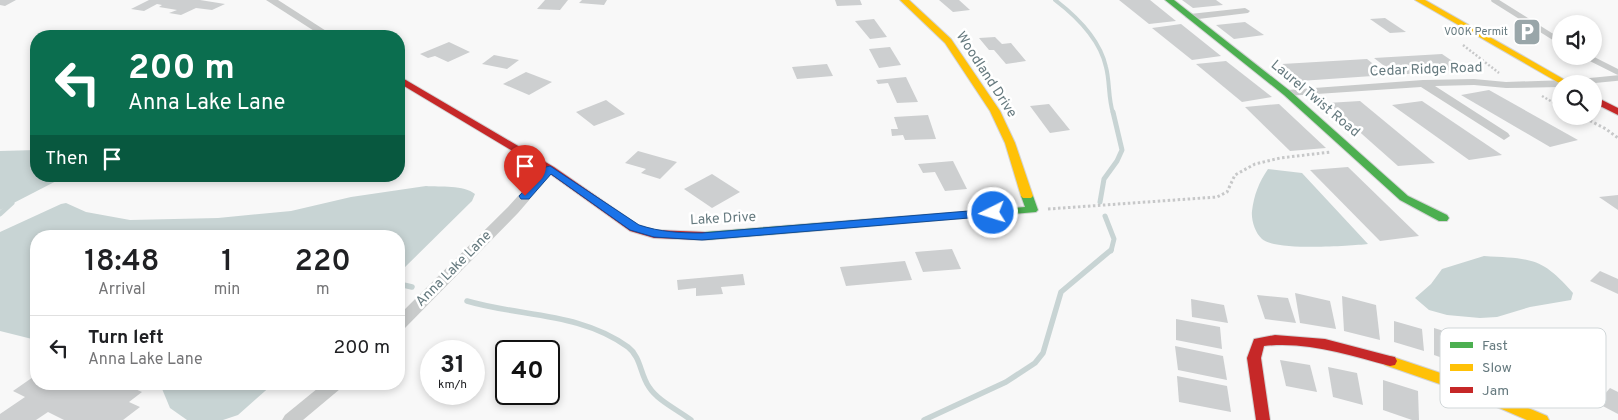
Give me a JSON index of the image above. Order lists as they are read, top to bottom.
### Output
{
  "streets": {
    "street": [
      "Cedar Ridge Road",
      "Woodland Drive",
      "Laurel Twist Road",
      "Lake Drive",
      "Anna Lake Lane"
    ]
  },
  "crossings": [
    ["Cedar Ridge Road", "Laurel Twist Road"],
    ["Woodland Drive", "Lake Drive"],
    ["Lake Drive", "Anna Lake Lane"]
  ],
  "places": {
    "parking": ["V00K Permit"]
  },
  "legend": ["Fast", "Slow", "Jam"],
  "page": {
    "turn": ["200 m", "Anna Lake Lane"],
    "then": "Then",
    "eta": [
      "18:48",
      "Arrival",
      "1",
      "min",
      "220",
      "m"
    ],
    "list": [
      {
        "name": "Turn left",
        "note": "Anna Lake Lane",
        "value": "200 m"
      }
    ],
    "speed": "31 km/h",
    "limit": "40"
  }
}
